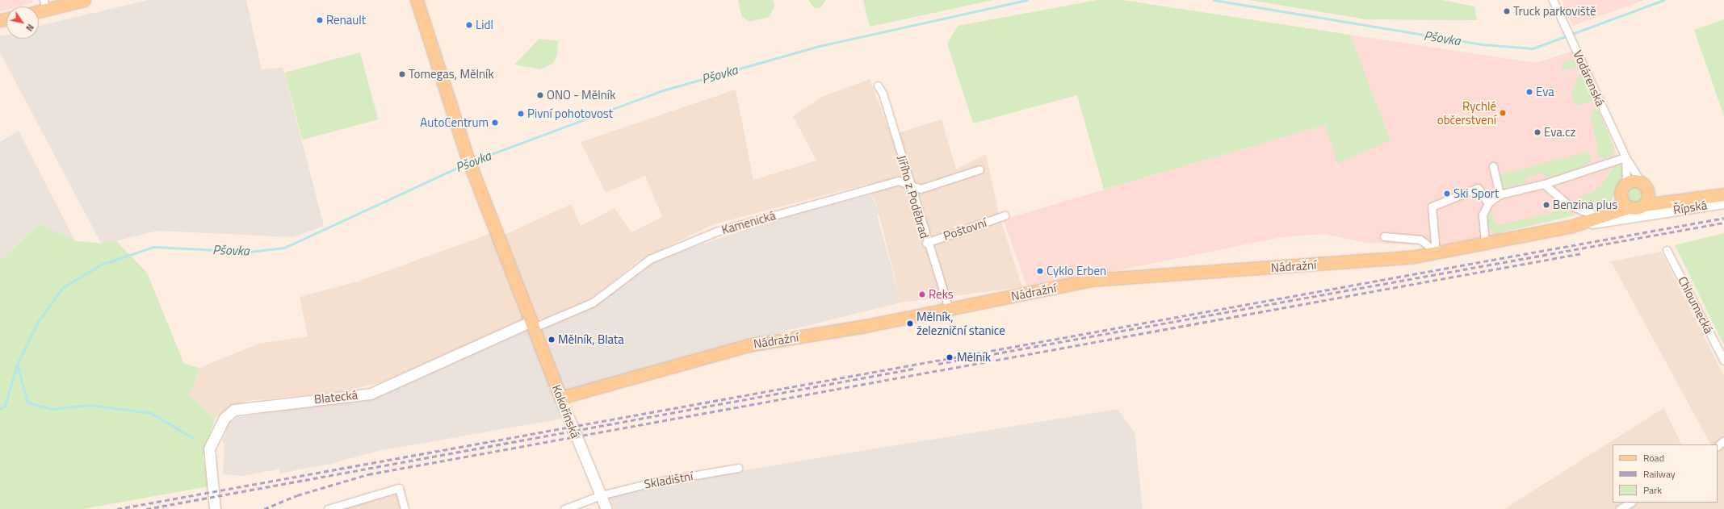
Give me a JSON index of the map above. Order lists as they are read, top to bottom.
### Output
{
  "streets": {
    "main road": ["Řípská", "Nádražní", "Kokořínská"],
    "street": [
      "Vodárenská",
      "Jiřího z Poděbrad",
      "Kamenická",
      "Poštovní",
      "Chloumecká",
      "Blatecká",
      "Skladištní"
    ]
  },
  "crossings": [
    ["Vodárenská", "Řípská"],
    ["Vodárenská", "Nádražní"],
    ["Jiřího z Poděbrad", "Kamenická"],
    ["Jiřího z Poděbrad", "Poštovní"],
    ["Jiřího z Poděbrad", "Nádražní"],
    ["Řípská", "Nádražní"],
    ["Kamenická", "Blatecká"],
    ["Kamenická", "Kokořínská"],
    ["Nádražní", "Kokořínská"],
    ["Blatecká", "Kokořínská"],
    ["Kokořínská", "Skladištní"]
  ],
  "water": ["Pšovka"],
  "places": [
    "Truck parkoviště",
    "Renault",
    "Lidl",
    "Tomegas, Mělník",
    "Eva",
    "ONO - Mělník",
    "Rychlé občerstvení",
    "Pivní pohotovost",
    "AutoCentrum",
    "Eva.cz",
    "Ski Sport",
    "Benzina plus",
    "Cyklo Erben",
    "Reks",
    "Mělník, železniční stanice",
    "Mělník, Blata",
    "Mělník"
  ],
  "legend": ["Road", "Railway", "Park"],
  "north": "bottom right"
}
